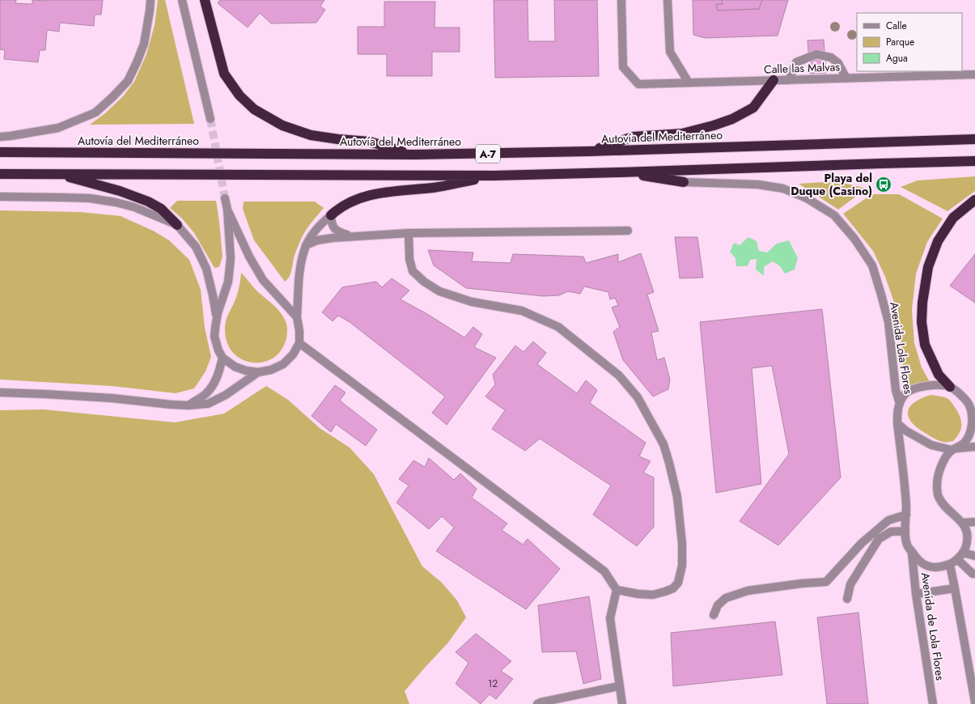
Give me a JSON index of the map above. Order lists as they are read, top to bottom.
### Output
{
  "streets": {
    "highway": ["Autovía del Mediterráneo", "A-7"],
    "street": ["Calle las Malvas", "Avenida Lola Flores", "Avenida de Lola Flores"]
  },
  "places": {
    "bus stop": ["Playa del Duque (Casino)"]
  },
  "house_numbers": ["12"],
  "legend": ["Calle", "Parque", "Agua"]
}
